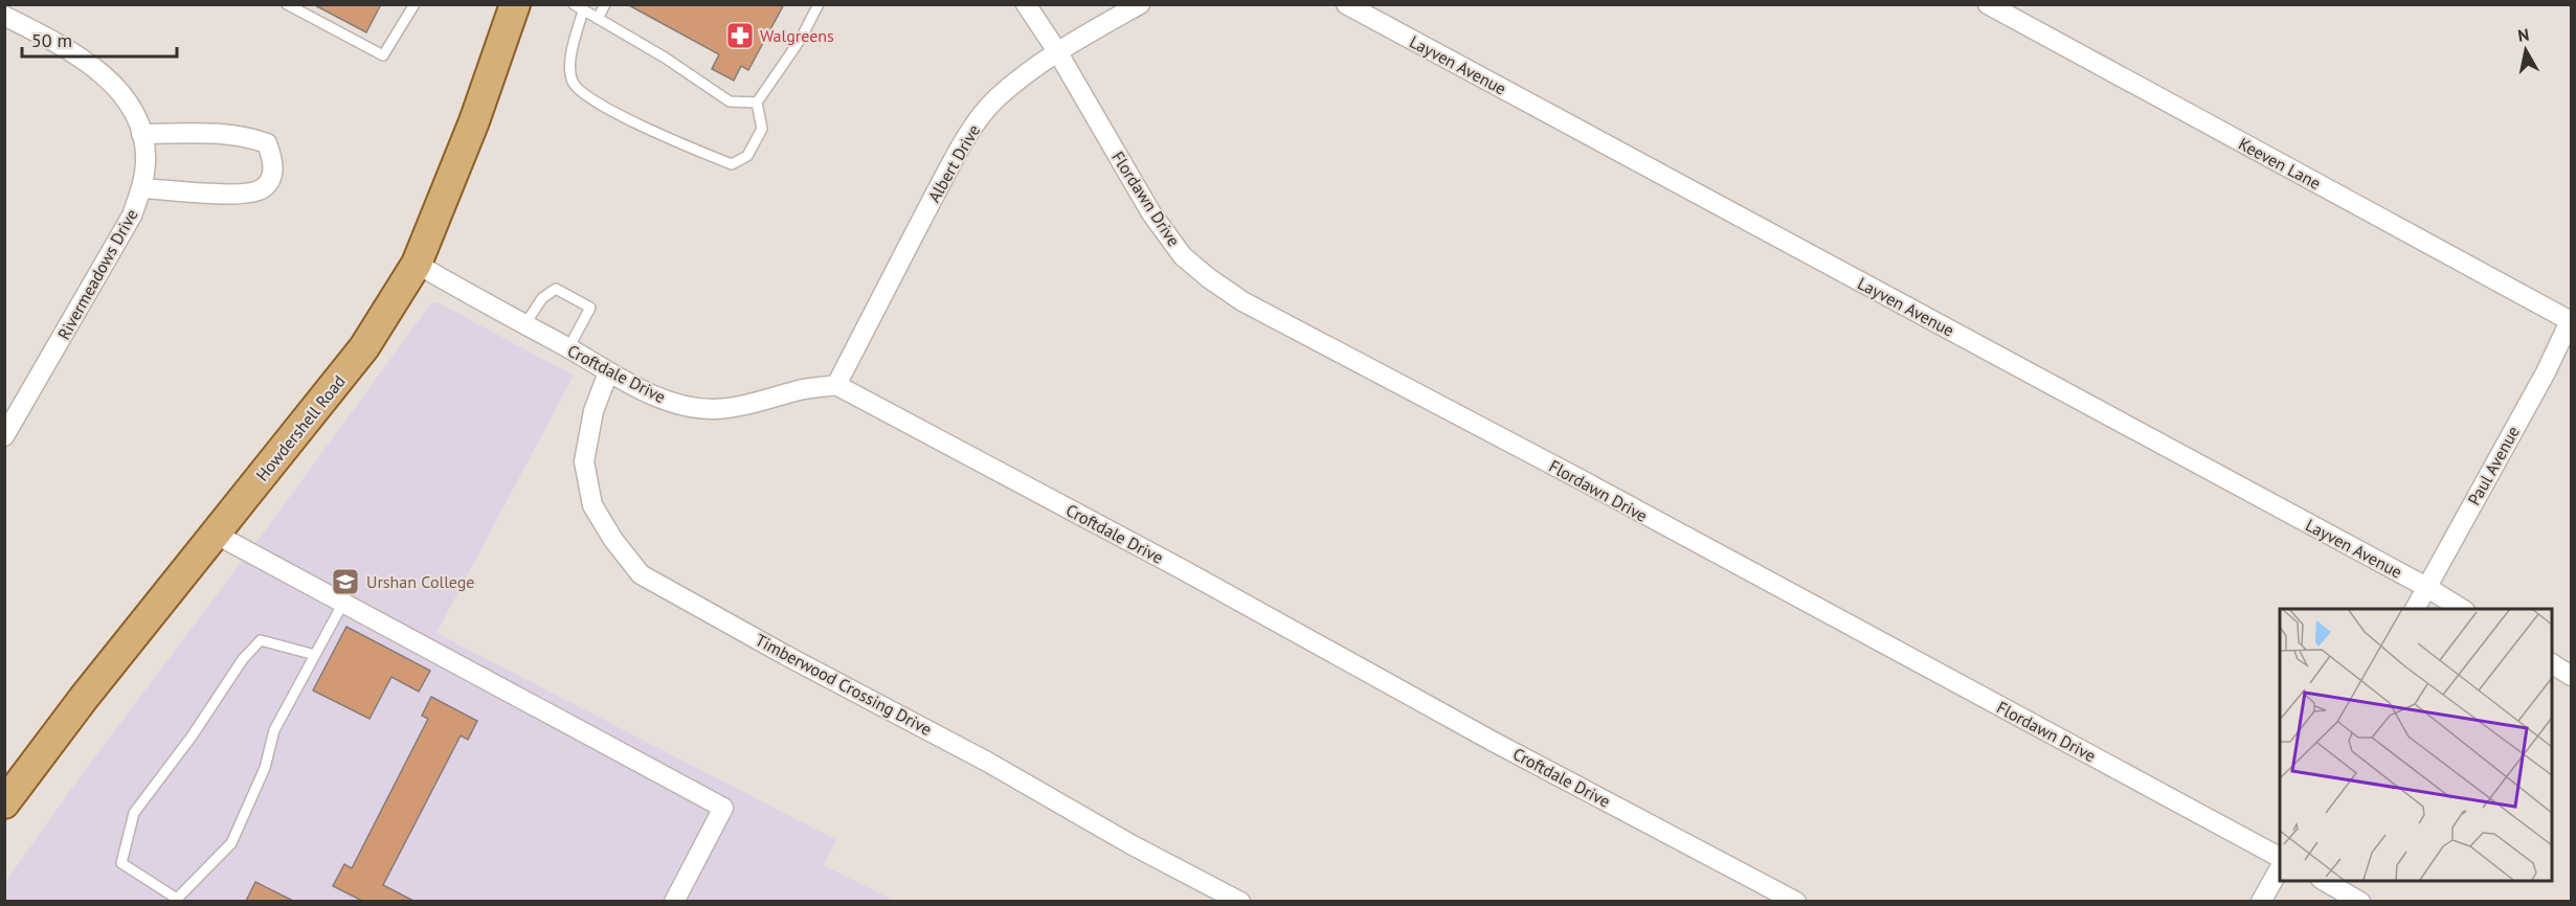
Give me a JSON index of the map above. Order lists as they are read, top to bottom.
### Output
{
  "streets": {
    "main road": ["Howdershell Road"],
    "street": [
      "Layven Avenue",
      "Albert Drive",
      "Keeven Lane",
      "Flordawn Drive",
      "Rivermeadows Drive",
      "Croftdale Drive",
      "Paul Avenue",
      "Timberwood Crossing Drive"
    ]
  },
  "crossings": [
    ["Layven Avenue", "Paul Avenue"],
    ["Albert Drive", "Flordawn Drive"],
    ["Albert Drive", "Croftdale Drive"],
    ["Keeven Lane", "Paul Avenue"],
    ["Croftdale Drive", "Howdershell Road"],
    ["Croftdale Drive", "Timberwood Crossing Drive"]
  ],
  "places": {
    "pharmacy": ["Walgreens"],
    "school or university": ["Urshan College"]
  },
  "scale_bar": "50 m",
  "north": "top"
}
